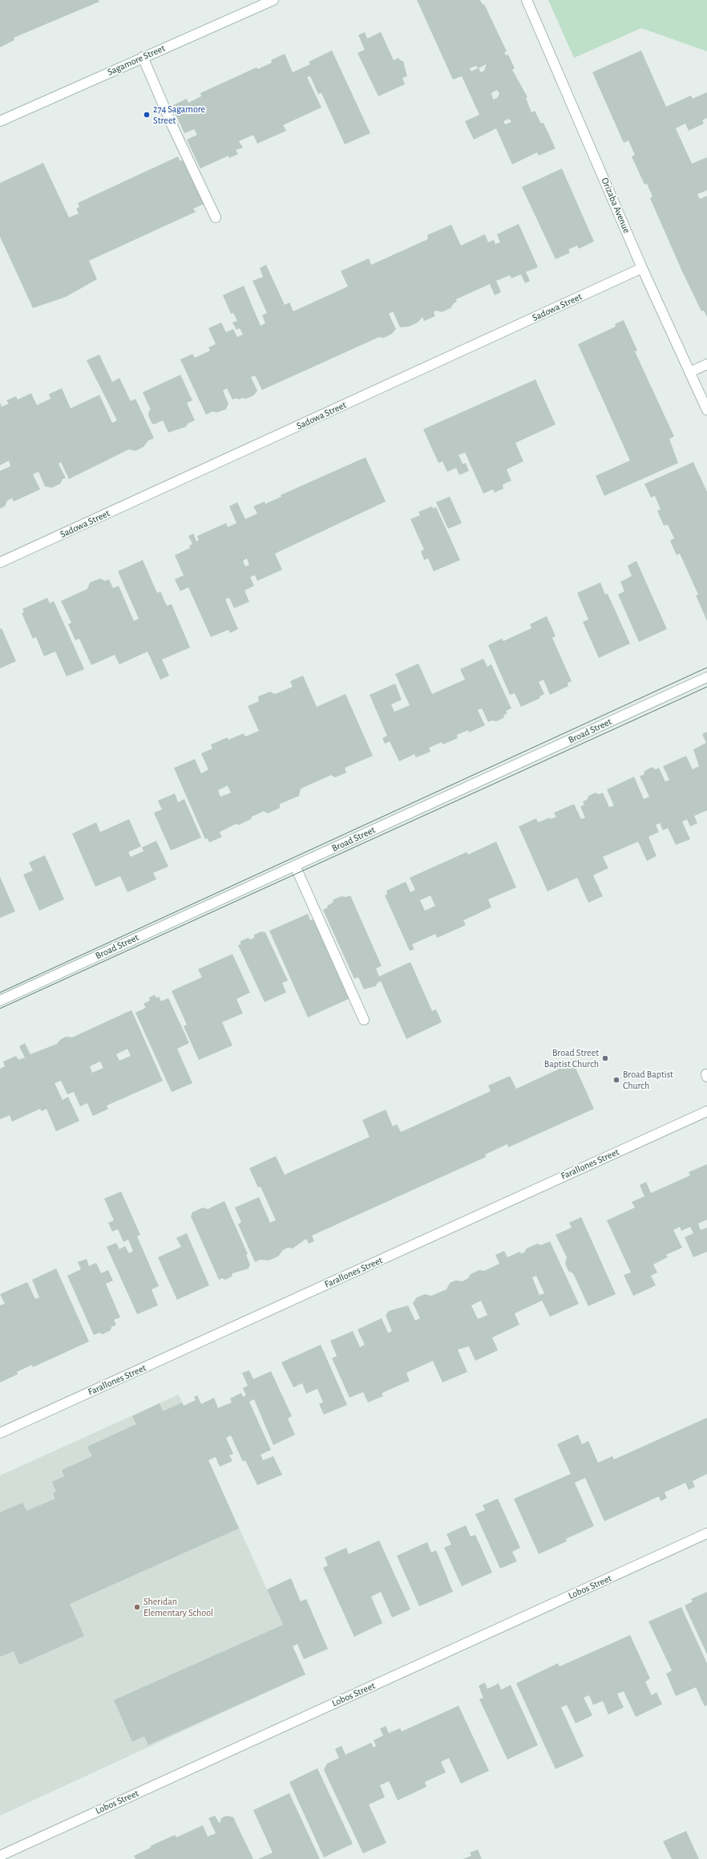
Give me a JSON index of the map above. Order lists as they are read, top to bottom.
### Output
{
  "streets": {
    "street": [
      "Sagamore Street",
      "Orizaba Avenue",
      "Sadowa Street",
      "Broad Street",
      "Farallones Street",
      "Lobos Street"
    ]
  },
  "crossings": [
    ["Orizaba Avenue", "Sadowa Street"]
  ],
  "places": [
    "274 Sagamore Street",
    "Broad Street Baptist Church",
    "Broad Baptist Church",
    "Sheridan Elementary School"
  ]
}
